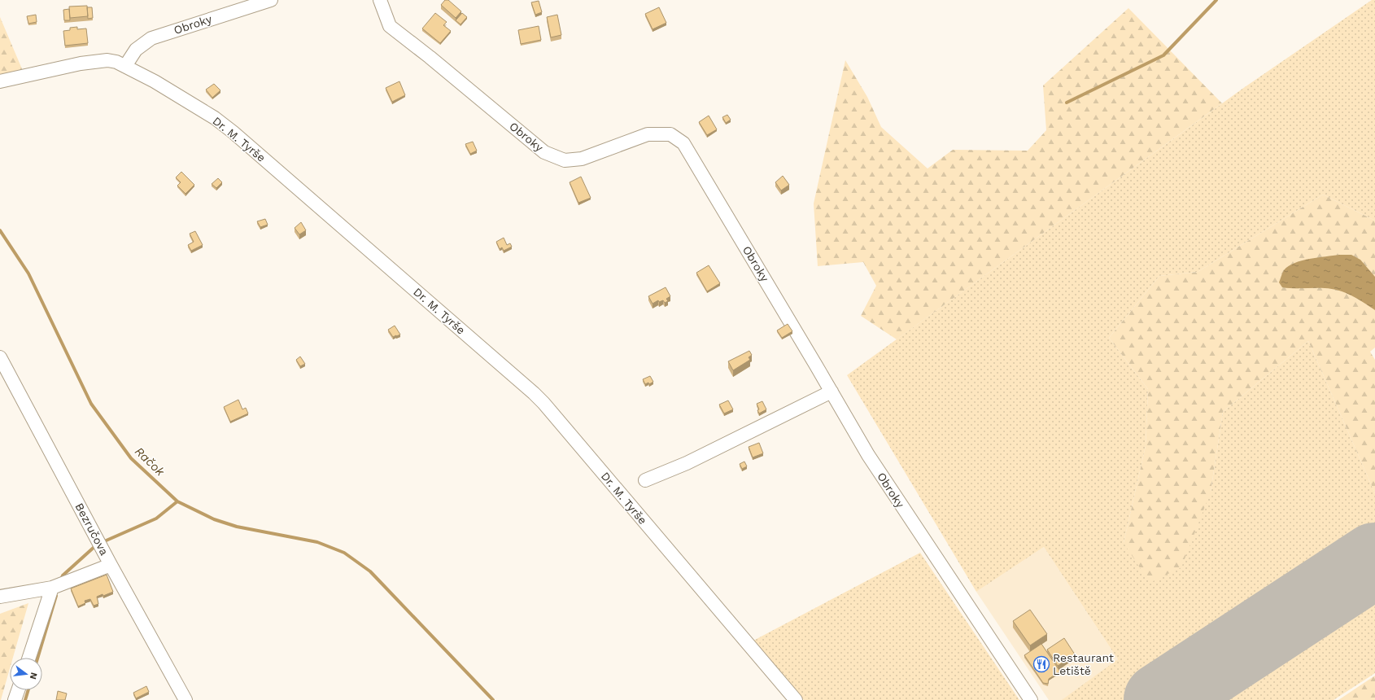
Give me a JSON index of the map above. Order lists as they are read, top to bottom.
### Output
{
  "streets": {
    "street": ["Obroky", "Dr. M. Tyrše", "Bezručova"]
  },
  "crossings": [
    ["Obroky", "Dr. M. Tyrše"]
  ],
  "water": ["Račok"],
  "places": {
    "restaurant": ["Restaurant Letiště"]
  },
  "north": "right"
}
